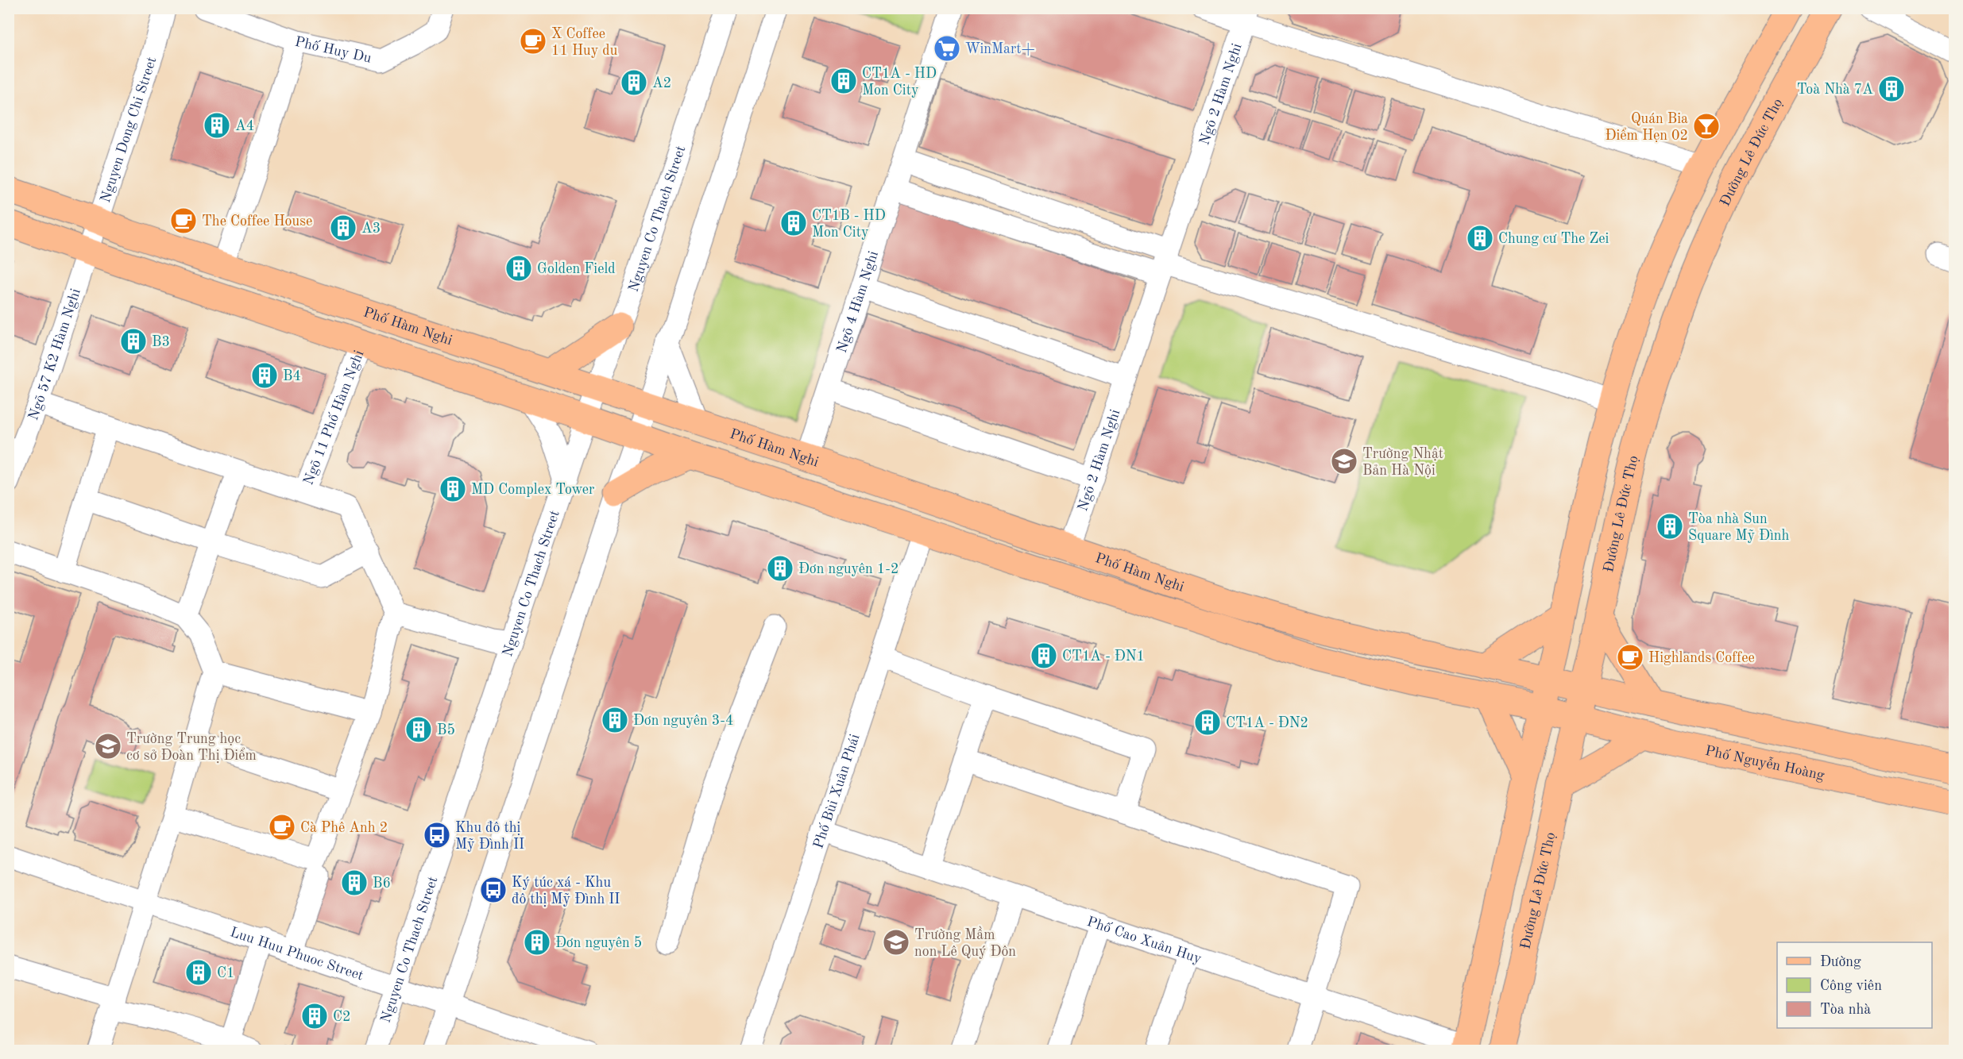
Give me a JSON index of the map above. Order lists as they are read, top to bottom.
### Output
{
  "streets": {
    "main road": ["Đường Lê Đức Thọ", "Phố Hàm Nghi", "Phố Nguyễn Hoàng"],
    "street": [
      "Phố Huy Du",
      "Ngõ 2 Hàm Nghi",
      "Nguyen Dong Chi Street",
      "Nguyen Co Thach Street",
      "Ngõ 4 Hàm Nghi",
      "Ngõ 57 K2 Hàm Nghi",
      "Ngõ 11 Phố Hàm Nghi",
      "Phố Bùi Xuân Phái",
      "Phố Cao Xuân Huy",
      "Luu Huu Phuoc Street"
    ]
  },
  "crossings": [
    ["Ngõ 2 Hàm Nghi", "Phố Hàm Nghi"],
    ["Nguyen Dong Chi Street", "Phố Hàm Nghi"],
    ["Nguyen Dong Chi Street", "Ngõ 57 K2 Hàm Nghi"],
    ["Đường Lê Đức Thọ", "Phố Hàm Nghi"],
    ["Đường Lê Đức Thọ", "Phố Nguyễn Hoàng"],
    ["Nguyen Co Thach Street", "Phố Hàm Nghi"],
    ["Nguyen Co Thach Street", "Luu Huu Phuoc Street"],
    ["Ngõ 4 Hàm Nghi", "Phố Hàm Nghi"],
    ["Phố Hàm Nghi", "Ngõ 57 K2 Hàm Nghi"],
    ["Phố Hàm Nghi", "Ngõ 11 Phố Hàm Nghi"],
    ["Phố Hàm Nghi", "Phố Nguyễn Hoàng"],
    ["Phố Hàm Nghi", "Phố Bùi Xuân Phái"],
    ["Phố Bùi Xuân Phái", "Phố Cao Xuân Huy"]
  ],
  "places": {
    "cafe": [
      "X Coffee 11 Huy du",
      "The Coffee House",
      "Highlands Coffee",
      "Cà Phê Anh 2"
    ],
    "supermarket": ["WinMart+"],
    "building": [
      "CT1A - HD Mon City",
      "A2",
      "Toà Nhà 7A",
      "A4",
      "CT1B - HD Mon City",
      "A3",
      "Chung cư The Zei",
      "Golden Field",
      "B3",
      "B4",
      "MD Complex Tower",
      "Tòa nhà Sun Square Mỹ Đình",
      "Đơn nguyên 1-2",
      "CT1A - ĐN1",
      "Đơn nguyên 3-4",
      "CT1A - ĐN2",
      "B5",
      "B6",
      "Đơn nguyên 5",
      "C1",
      "C2"
    ],
    "bar": ["Quán Bia Điểm Hẹn 02"],
    "school or university": ["Trường Nhật Bản Hà Nội", "Trường Trung học cơ sở Đoàn Thị Điểm", "Trường Mầm non Lê Quý Đôn"],
    "bus stop": ["Khu đô thị Mỹ Đình II", "Ký túc xá - Khu đô thị Mỹ Đình II"]
  },
  "legend": ["Đường", "Công viên", "Tòa nhà"]
}
